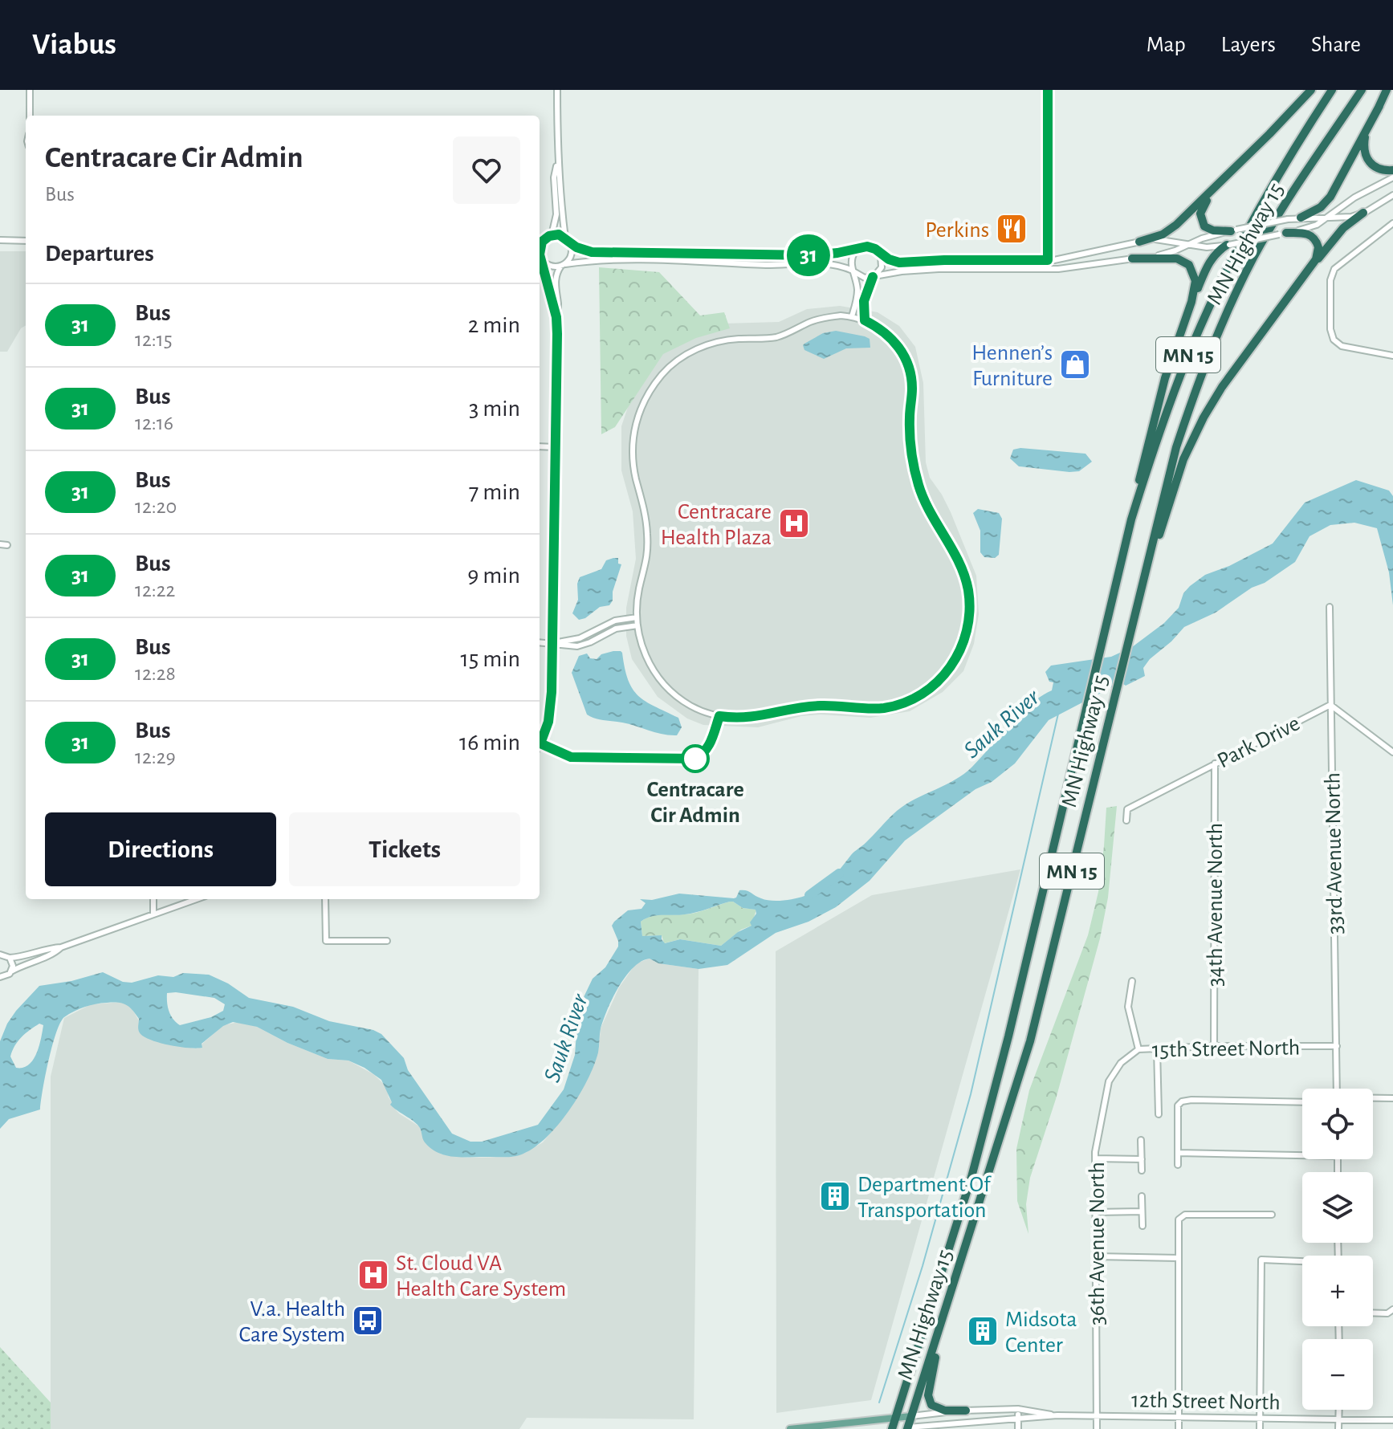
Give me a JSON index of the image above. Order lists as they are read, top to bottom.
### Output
{
  "streets": {
    "highway": ["MN Highway 15", "MN 15"],
    "main road": ["12th Street North"],
    "street": [
      "Park Drive",
      "33rd Avenue North",
      "34th Avenue North",
      "15th Street North",
      "36th Avenue North"
    ]
  },
  "crossings": [
    ["MN Highway 15", "12th Street North"],
    ["Park Drive", "33rd Avenue North"],
    ["Park Drive", "34th Avenue North"],
    ["33rd Avenue North", "15th Street North"],
    ["34th Avenue North", "15th Street North"],
    ["15th Street North", "36th Avenue North"],
    ["36th Avenue North", "12th Street North"]
  ],
  "water": ["Sauk River"],
  "places": {
    "restaurant": ["Perkins"],
    "shop": ["Hennen’s Furniture"],
    "hospital": ["Centracare Health Plaza", "St. Cloud VA Health Care System"],
    "other": ["Centracare Cir Admin"],
    "building": ["Department Of Transportation", "Midsota Center"],
    "bus stop": ["V.a. Health Care System"]
  },
  "lines": ["bus line 31"],
  "page": {
    "header": "Viabus",
    "nav": ["Map", "Layers", "Share"],
    "on_map": "31",
    "heading": [
      ["Centracare Cir Admin", "Bus"],
      "Departures"
    ],
    "list": [
      {
        "mark": "31",
        "name": "Bus",
        "note": "12:15",
        "value": "2 min"
      },
      {
        "mark": "31",
        "name": "Bus",
        "note": "12:16",
        "value": "3 min"
      },
      {
        "mark": "31",
        "name": "Bus",
        "note": "12:20",
        "value": "7 min"
      },
      {
        "mark": "31",
        "name": "Bus",
        "note": "12:22",
        "value": "9 min"
      },
      {
        "mark": "31",
        "name": "Bus",
        "note": "12:28",
        "value": "15 min"
      },
      {
        "mark": "31",
        "name": "Bus",
        "note": "12:29",
        "value": "16 min"
      }
    ],
    "buttons": ["Directions", "Tickets"],
    "map_buttons": ["+", "−"]
  }
}
